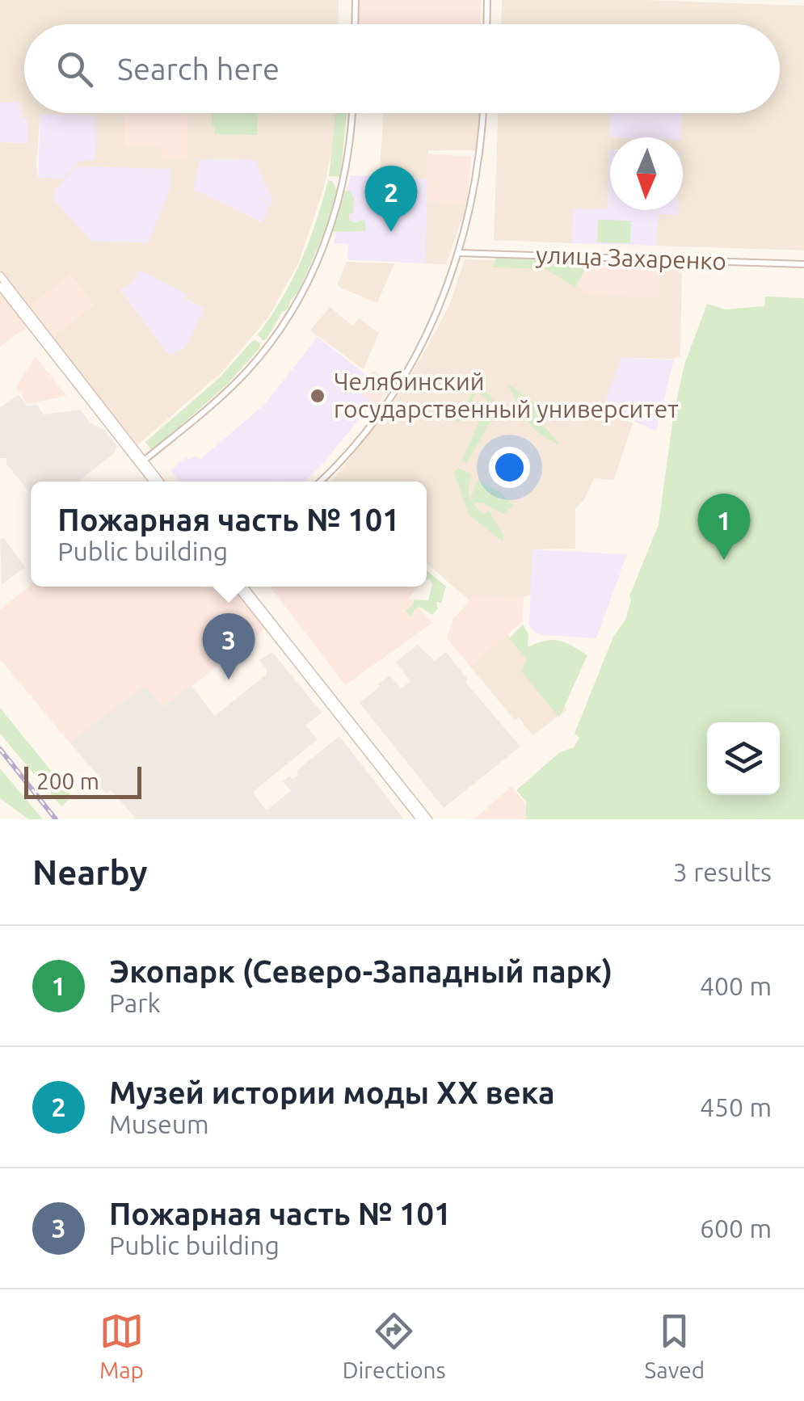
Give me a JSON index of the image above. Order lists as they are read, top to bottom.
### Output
{
  "streets": {
    "street": ["улица Захаренко"]
  },
  "places": ["Челябинский государственный университет"],
  "scale_bar": "200 m",
  "north": "bottom",
  "page": {
    "search": "Search here",
    "pins": ["2", "1", "3"],
    "popup": ["Пожарная часть № 101", "Public building"],
    "scale": "200 m",
    "heading": ["Nearby", "3 results"],
    "list": [
      {
        "mark": "1",
        "name": "Экопарк (Северо-Западный парк)",
        "note": "Park",
        "value": "400 m"
      },
      {
        "mark": "2",
        "name": "Музей истории моды XX века",
        "note": "Museum",
        "value": "450 m"
      },
      {
        "mark": "3",
        "name": "Пожарная часть № 101",
        "note": "Public building",
        "value": "600 m"
      }
    ],
    "nav": ["Map", "Directions", "Saved"]
  }
}
